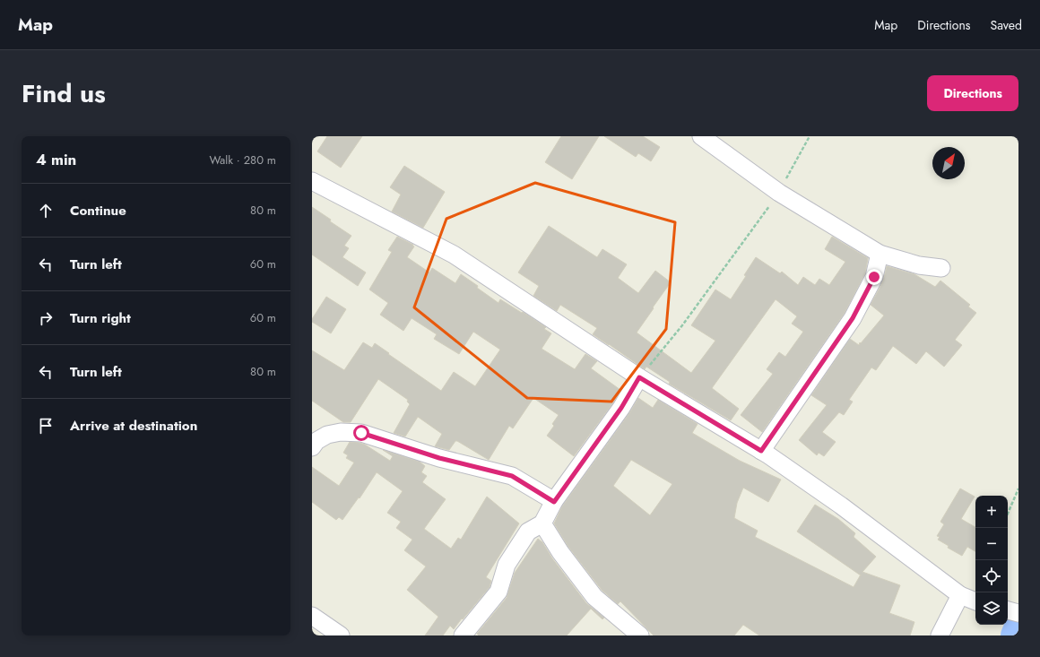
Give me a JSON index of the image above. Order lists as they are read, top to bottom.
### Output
{
  "north": "top right",
  "page": {
    "header": "Map",
    "nav": ["Map", "Directions", "Saved"],
    "title": "Find us",
    "buttons": "Directions",
    "heading": ["4 min", "Walk · 280 m"],
    "list": [
      ["Continue", "80 m"],
      ["Turn left", "60 m"],
      ["Turn right", "60 m"],
      ["Turn left", "80 m"],
      "Arrive at destination"
    ],
    "map_buttons": ["+", "−"]
  }
}
